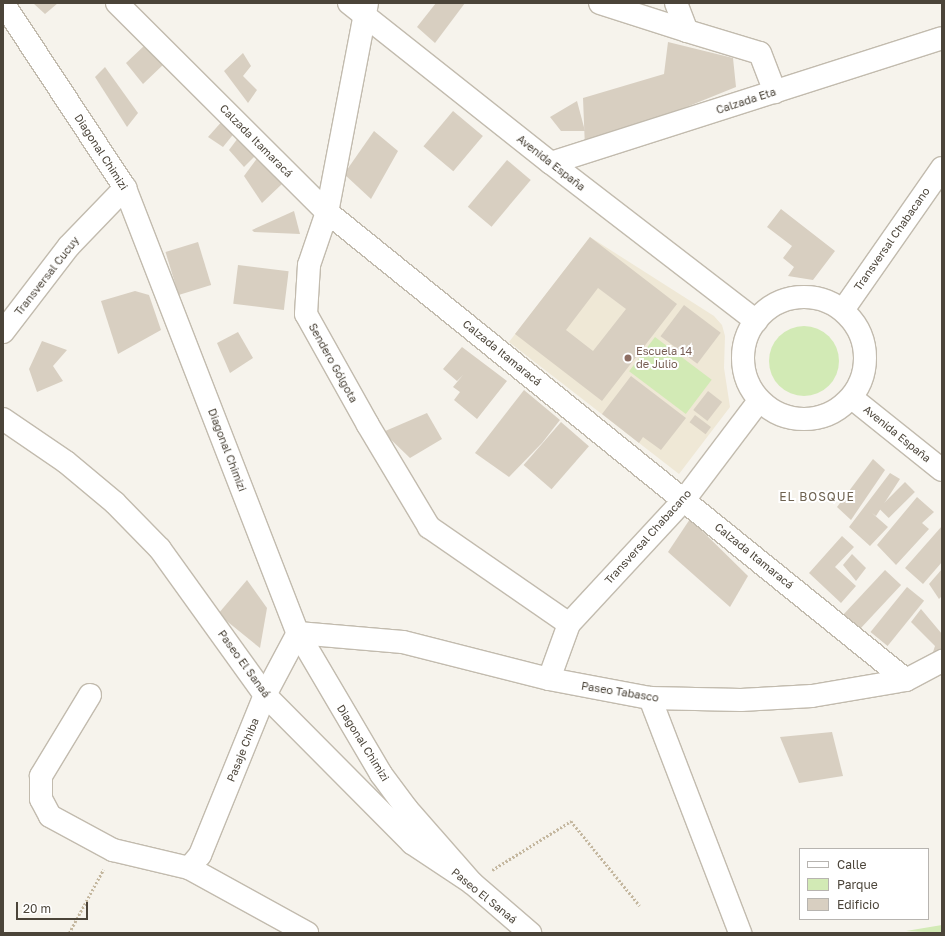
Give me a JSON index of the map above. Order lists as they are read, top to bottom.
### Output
{
  "streets": {
    "street": [
      "Calzada Eta",
      "Calzada Itamaracá",
      "Diagonal Chimizi",
      "Avenida España",
      "Transversal Chabacano",
      "Transversal Cucuy",
      "Sendero Gólgota",
      "Paseo El Sanaá",
      "Paseo Tabasco",
      "Pasaje Chiba"
    ]
  },
  "crossings": [
    ["Calzada Eta", "Avenida España"],
    ["Calzada Itamaracá", "Transversal Chabacano"],
    ["Calzada Itamaracá", "Sendero Gólgota"],
    ["Calzada Itamaracá", "Paseo Tabasco"],
    ["Diagonal Chimizi", "Transversal Cucuy"],
    ["Diagonal Chimizi", "Paseo El Sanaá"],
    ["Diagonal Chimizi", "Paseo Tabasco"],
    ["Diagonal Chimizi", "Pasaje Chiba"],
    ["Avenida España", "Transversal Chabacano"],
    ["Avenida España", "Sendero Gólgota"],
    ["Transversal Chabacano", "Sendero Gólgota"],
    ["Transversal Chabacano", "Paseo Tabasco"],
    ["Paseo El Sanaá", "Pasaje Chiba"],
    ["Paseo Tabasco", "Pasaje Chiba"]
  ],
  "districts": ["EL BOSQUE"],
  "places": ["Escuela 14 de Julio"],
  "legend": ["Calle", "Parque", "Edificio"],
  "scale_bar": "20 m"
}
